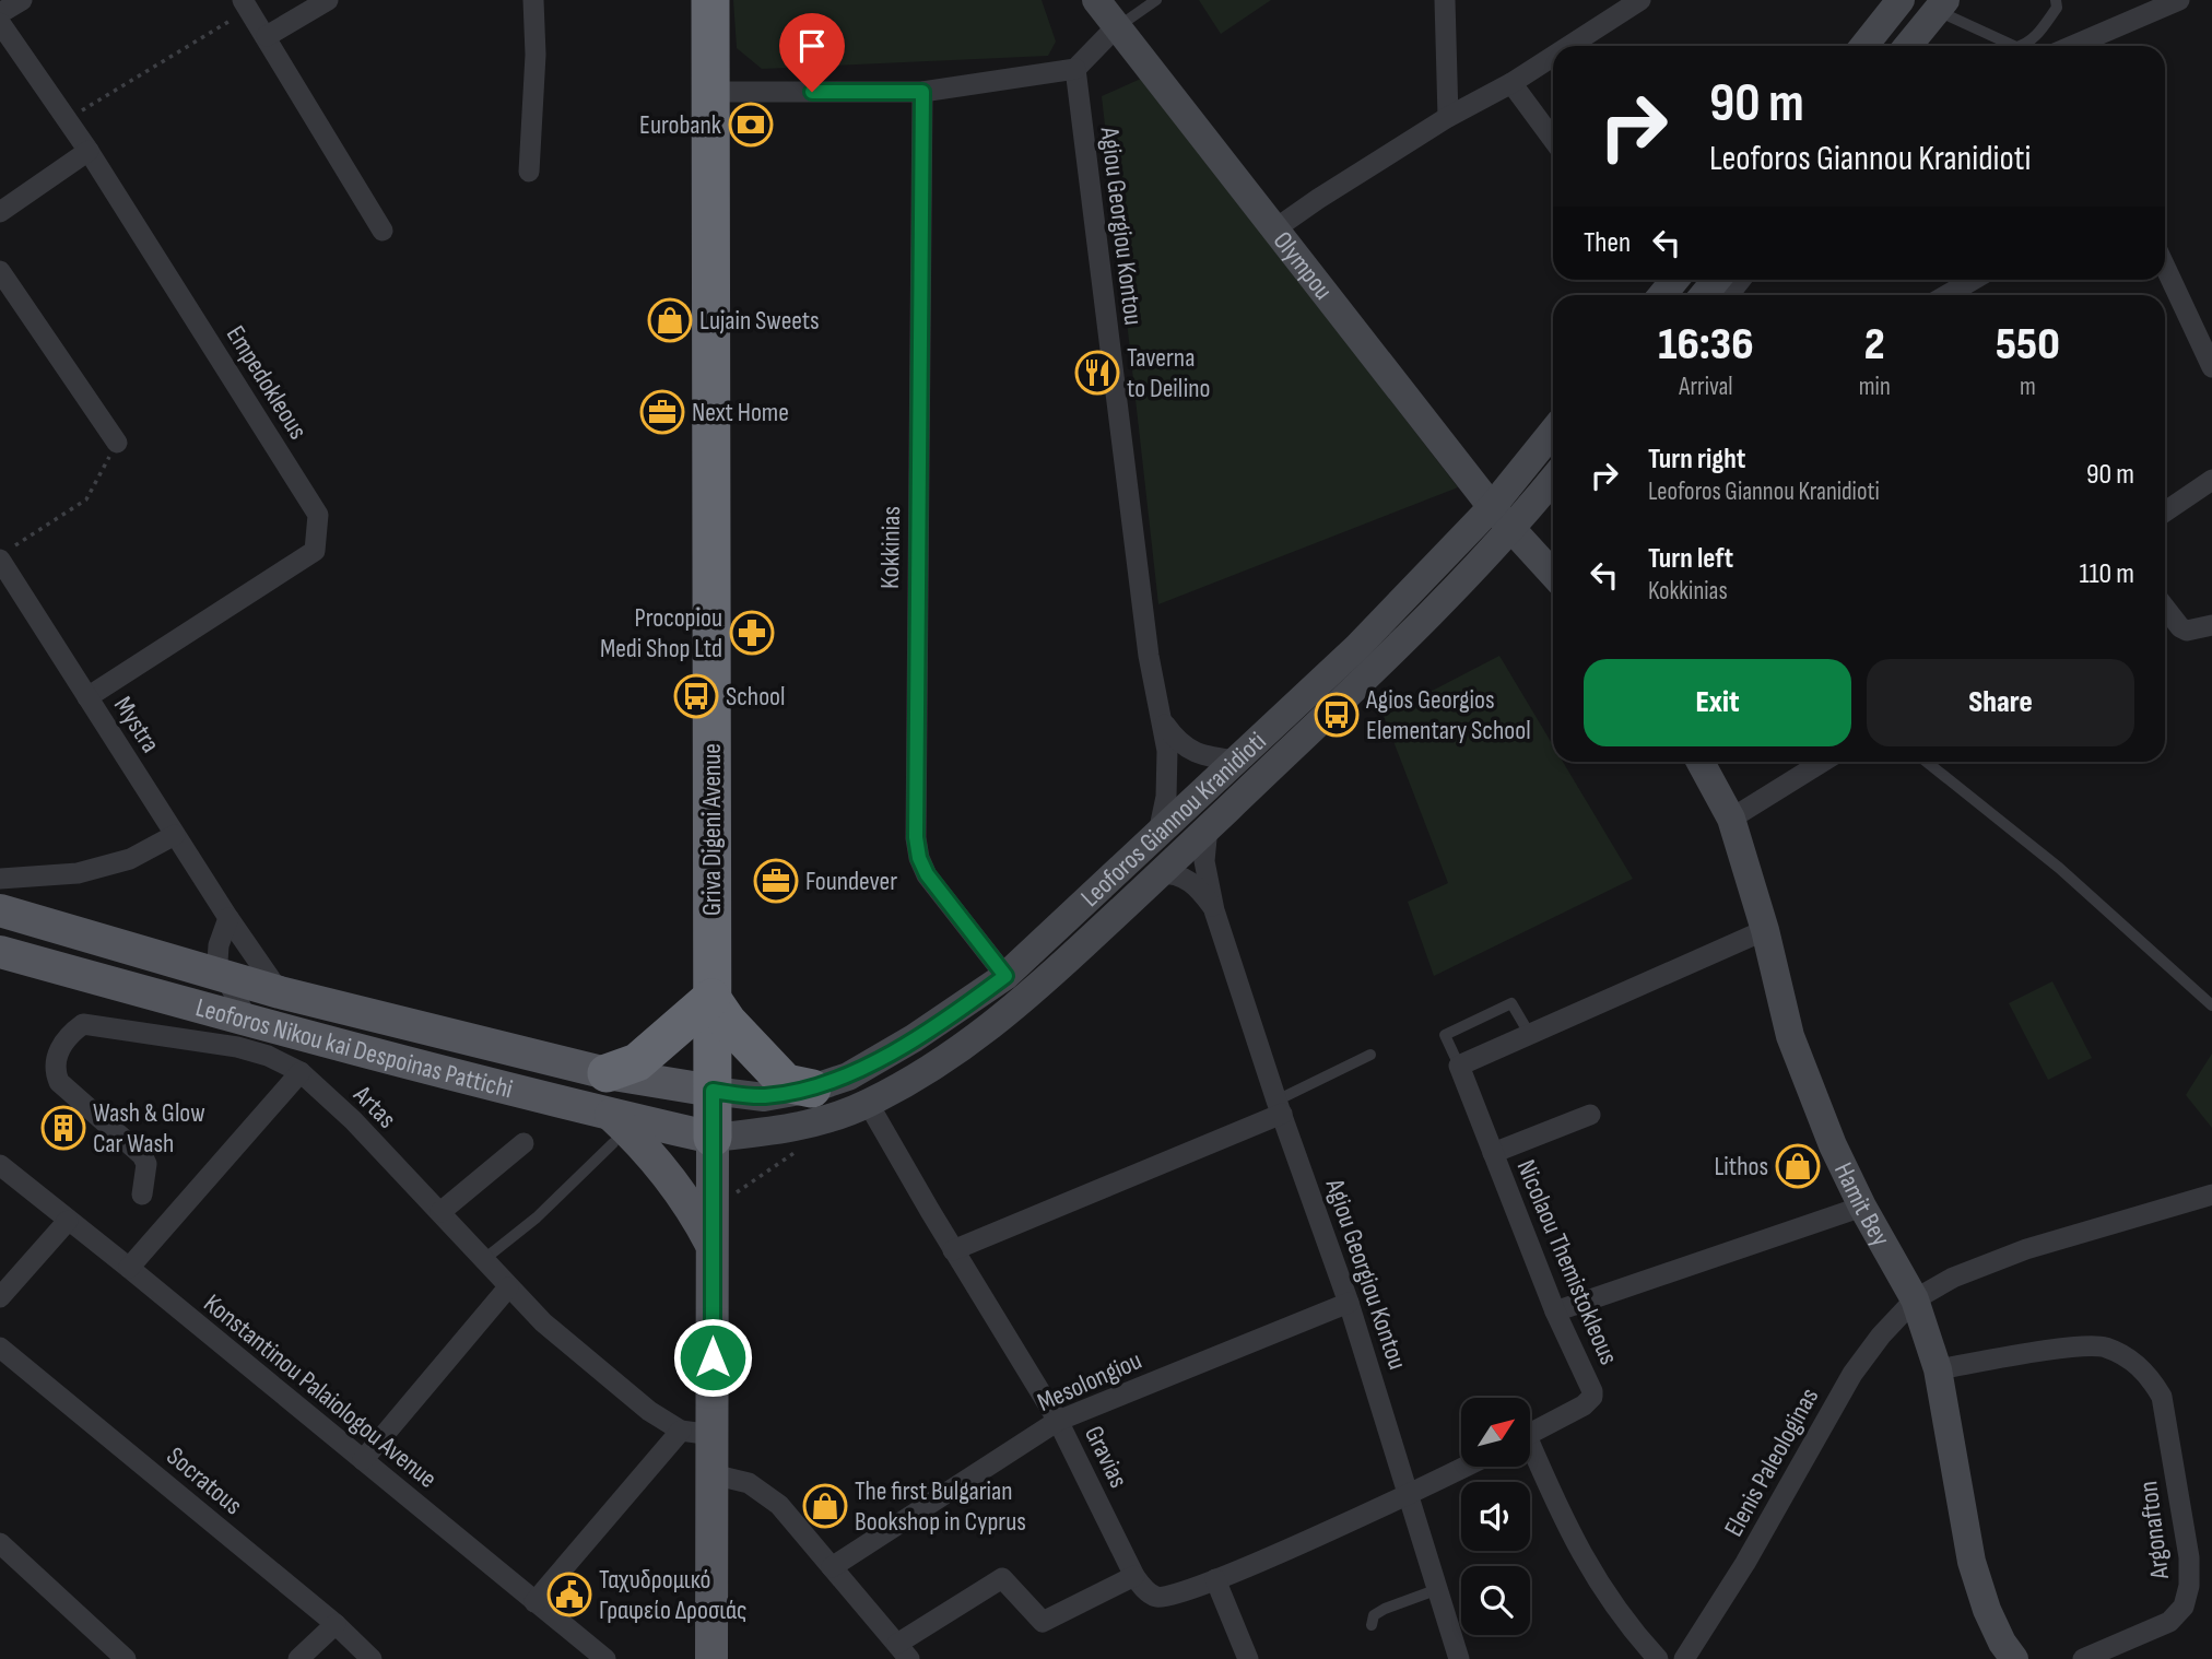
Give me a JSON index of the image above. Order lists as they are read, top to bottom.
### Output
{
  "streets": {
    "highway": ["Griva Digeni Avenue"],
    "main road": [
      "Olympou",
      "Leoforos Giannou Kranidioti",
      "Leoforos Nikou kai Despoinas Pattichi",
      "Hamit Bey"
    ],
    "street": [
      "Agiou Georgiou Kontou",
      "Empedokleous",
      "Kokkinias",
      "Mystra",
      "Artas",
      "Nicolaou Themistokleous",
      "Mesolongiou",
      "Konstantinou Palaiologou Avenue",
      "Gravias",
      "Elenis Paleologinas",
      "Socratous",
      "Argonafton"
    ]
  },
  "crossings": [
    ["Agiou Georgiou Kontou", "Leoforos Giannou Kranidioti"],
    ["Agiou Georgiou Kontou", "Mesolongiou"],
    ["Agiou Georgiou Kontou", "Gravias"],
    ["Olympou", "Leoforos Giannou Kranidioti"],
    ["Empedokleous", "Mystra"],
    ["Kokkinias", "Leoforos Giannou Kranidioti"],
    ["Mystra", "Leoforos Nikou kai Despoinas Pattichi"],
    ["Leoforos Giannou Kranidioti", "Griva Digeni Avenue"],
    ["Leoforos Giannou Kranidioti", "Leoforos Nikou kai Despoinas Pattichi"],
    ["Leoforos Giannou Kranidioti", "Gravias"],
    ["Griva Digeni Avenue", "Leoforos Nikou kai Despoinas Pattichi"],
    ["Griva Digeni Avenue", "Artas"],
    ["Hamit Bey", "Elenis Paleologinas"],
    ["Hamit Bey", "Argonafton"],
    ["Mesolongiou", "Gravias"]
  ],
  "places": {
    "bank": ["Eurobank"],
    "shop": ["Lujain Sweets", "Lithos", "The first Bulgarian Bookshop in Cyprus"],
    "restaurant": ["Taverna to Deilino"],
    "office": ["Next Home", "Foundever"],
    "pharmacy": ["Procopiou Medi Shop Ltd"],
    "bus stop": ["School", "Agios Georgios Elementary School"],
    "building": ["Wash & Glow Car Wash"],
    "public building": ["Ταχυδρομικό Γραφείο Δροσιάς"]
  },
  "north": "top right",
  "page": {
    "turn": ["90 m", "Leoforos Giannou Kranidioti"],
    "then": "Then",
    "eta": [
      "16:36",
      "Arrival",
      "2",
      "min",
      "550",
      "m"
    ],
    "list": [
      {
        "name": "Turn right",
        "note": "Leoforos Giannou Kranidioti",
        "value": "90 m"
      },
      {
        "name": "Turn left",
        "note": "Kokkinias",
        "value": "110 m"
      }
    ],
    "buttons": ["Exit", "Share"]
  }
}
